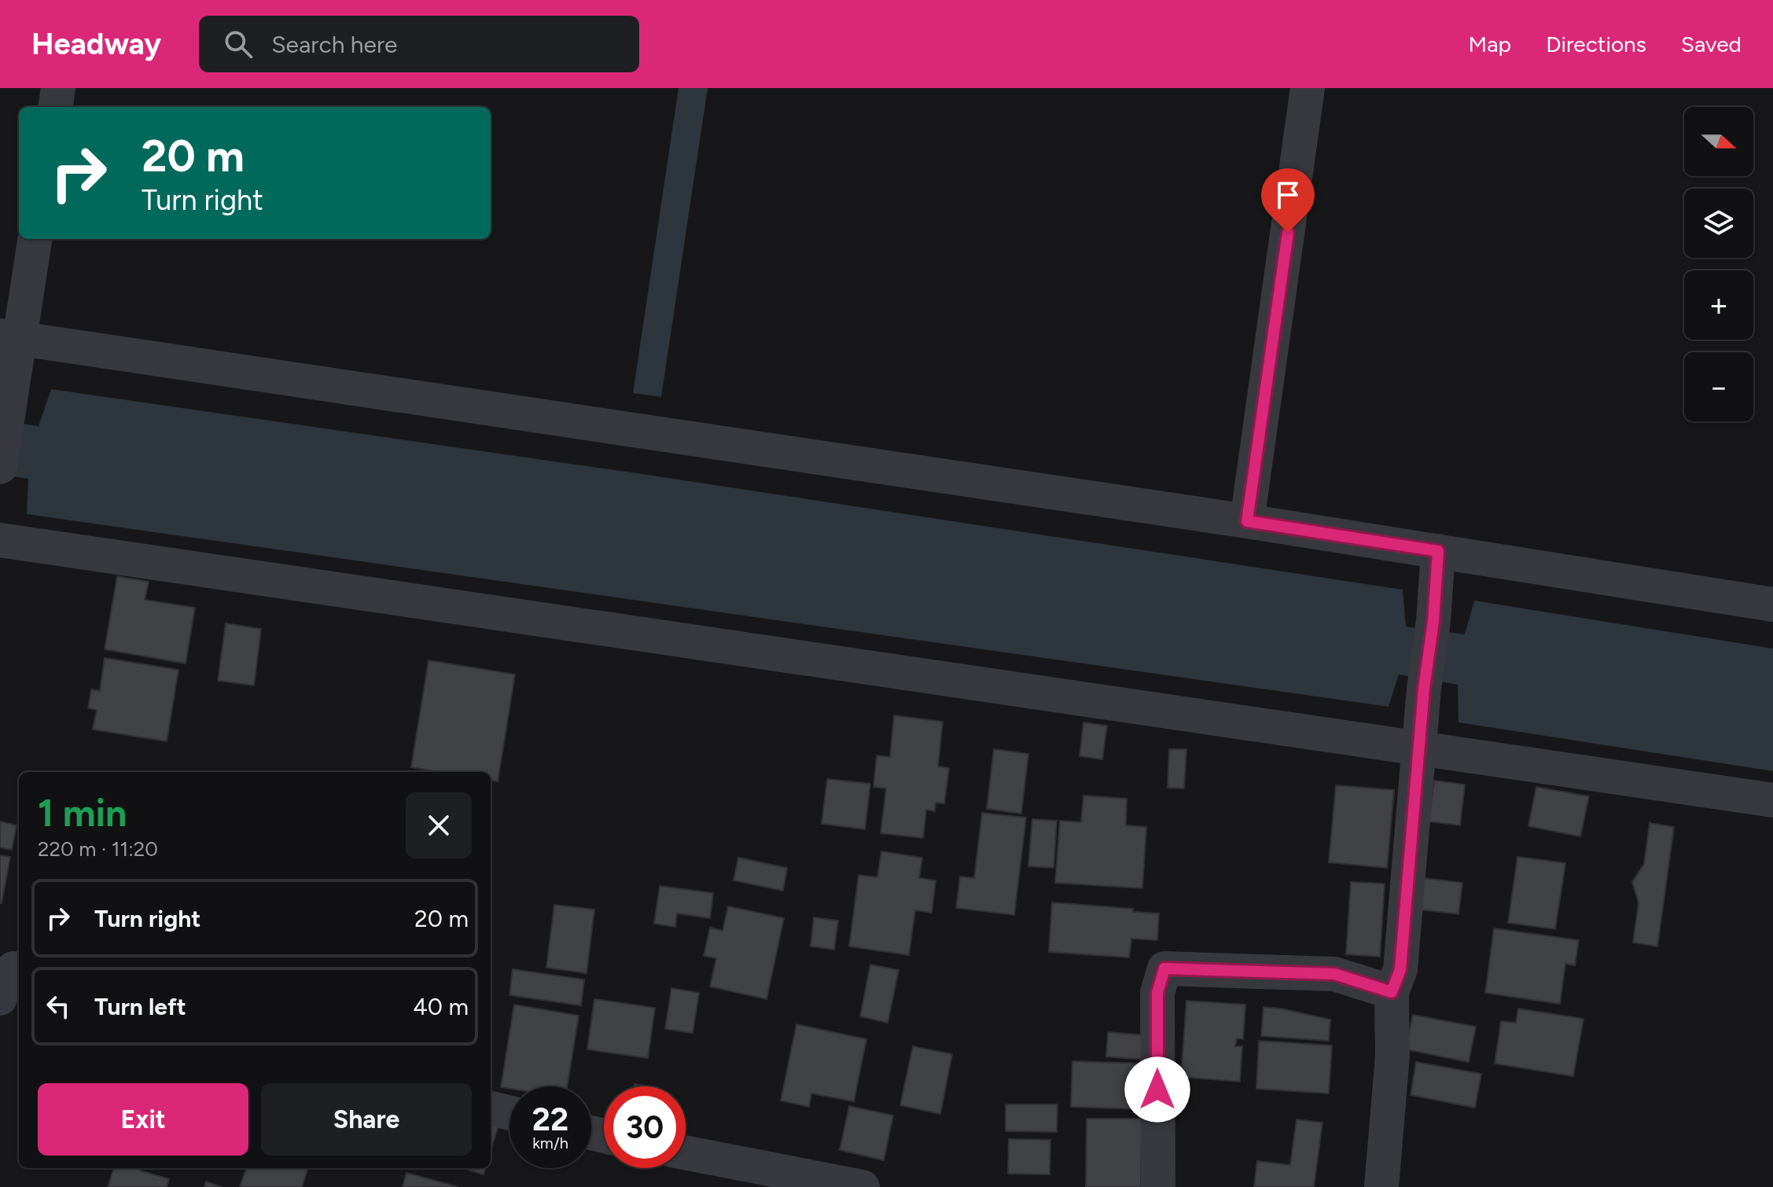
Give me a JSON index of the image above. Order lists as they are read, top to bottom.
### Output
{
  "north": "right",
  "page": {
    "header": "Headway",
    "search": "Search here",
    "nav": ["Map", "Directions", "Saved"],
    "map_buttons": ["+", "−"],
    "turn": ["20 m", "Turn right"],
    "heading": ["1 min", "220 m · 11:20"],
    "list": [
      {
        "name": "Turn right",
        "value": "20 m"
      },
      {
        "name": "Turn left",
        "value": "40 m"
      }
    ],
    "buttons": ["Exit", "Share"],
    "speed": "22 km/h",
    "limit": "30"
  }
}
